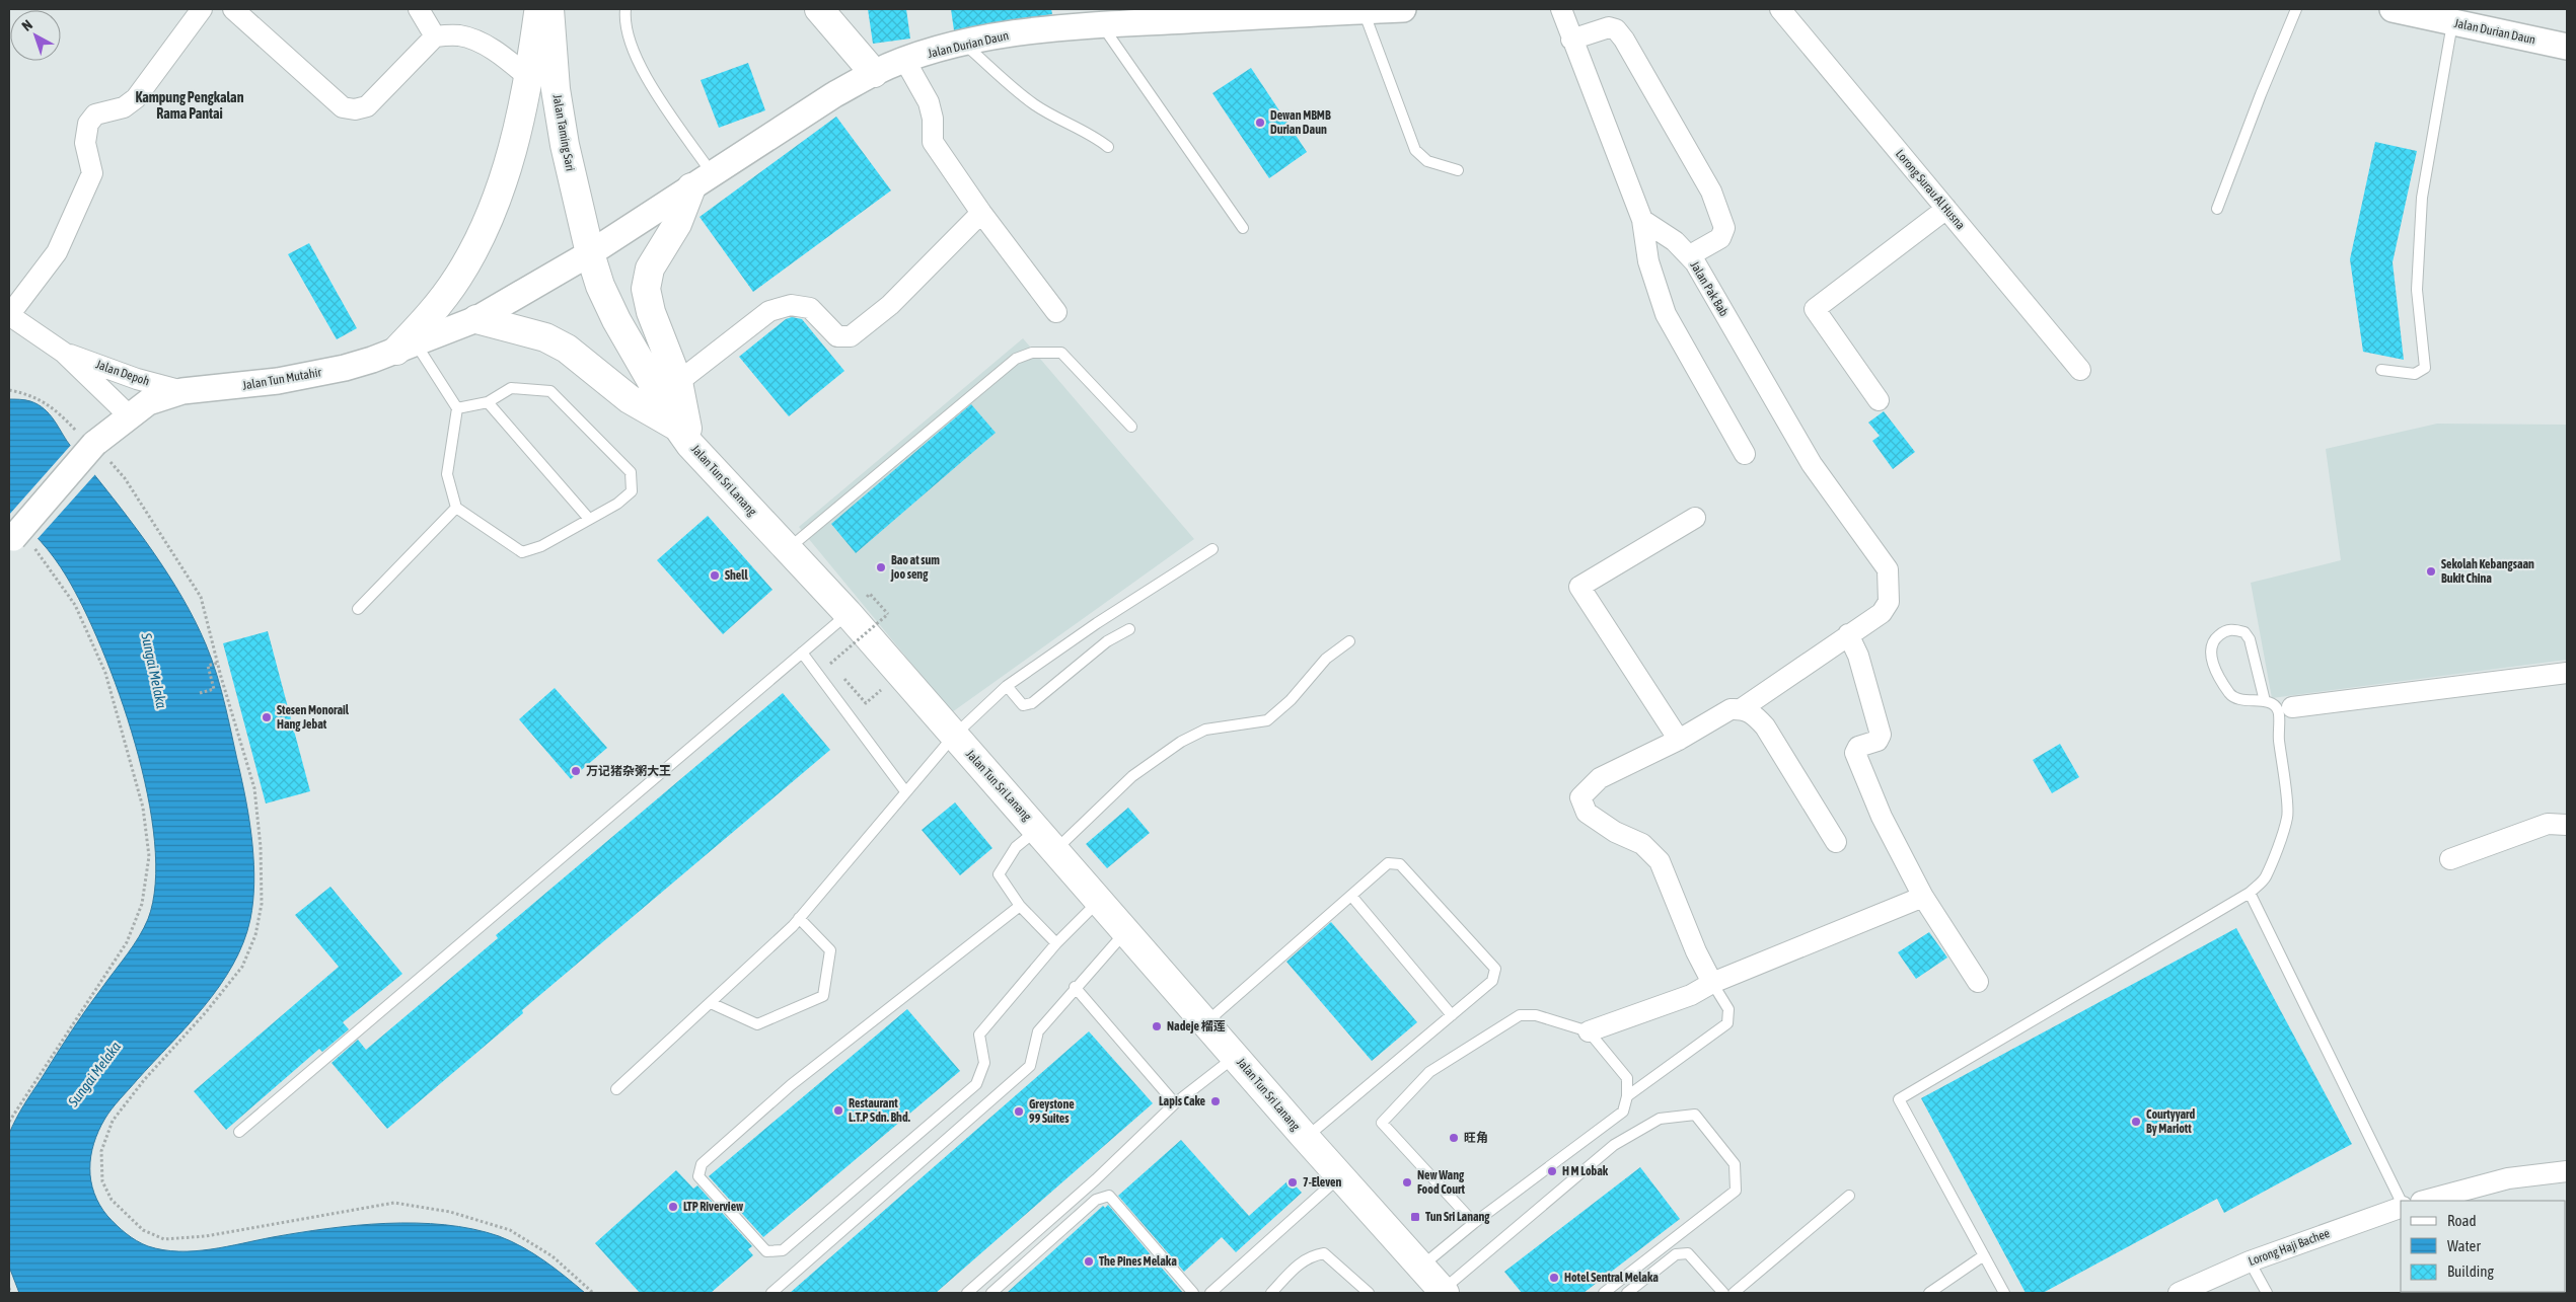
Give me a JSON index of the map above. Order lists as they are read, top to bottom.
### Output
{
  "streets": {
    "main road": ["Jalan Taming Sari", "Jalan Tun Sri Lanang"],
    "street": [
      "Jalan Durian Daun",
      "Lorong Surau Al Husna",
      "Jalan Pak Bab",
      "Jalan Depoh",
      "Jalan Tun Mutahir",
      "Lorong Haji Bachee"
    ]
  },
  "crossings": [
    ["Jalan Durian Daun", "Jalan Taming Sari"],
    ["Jalan Durian Daun", "Jalan Tun Mutahir"],
    ["Jalan Durian Daun", "Jalan Tun Sri Lanang"],
    ["Jalan Taming Sari", "Jalan Tun Mutahir"],
    ["Jalan Taming Sari", "Jalan Tun Sri Lanang"],
    ["Jalan Depoh", "Jalan Tun Mutahir"],
    ["Jalan Tun Mutahir", "Jalan Tun Sri Lanang"]
  ],
  "districts": ["Kampung Pengkalan Rama Pantai"],
  "water": ["Sungai Melaka"],
  "places": {
    "other": [
      "Dewan MBMB Durian Daun",
      "Bao at sum joo seng",
      "Sekolah Kebangsaan Bukit China",
      "Shell",
      "Stesen Monorail Hang Jebat",
      "万记猪杂粥大王",
      "Nadeje 榴莲",
      "Lapis Cake",
      "Restaurant L.T.P Sdn. Bhd.",
      "Greystone 99 Suites",
      "Courtyyard By Mariott",
      "旺角",
      "H M Lobak",
      "7-Eleven",
      "New Wang Food Court",
      "LTP Riverview",
      "The Pines Melaka",
      "Hotel Sentral Melaka"
    ],
    "transit": ["Tun Sri Lanang"]
  },
  "legend": ["Road", "Water", "Building"],
  "north": "top left"
}
